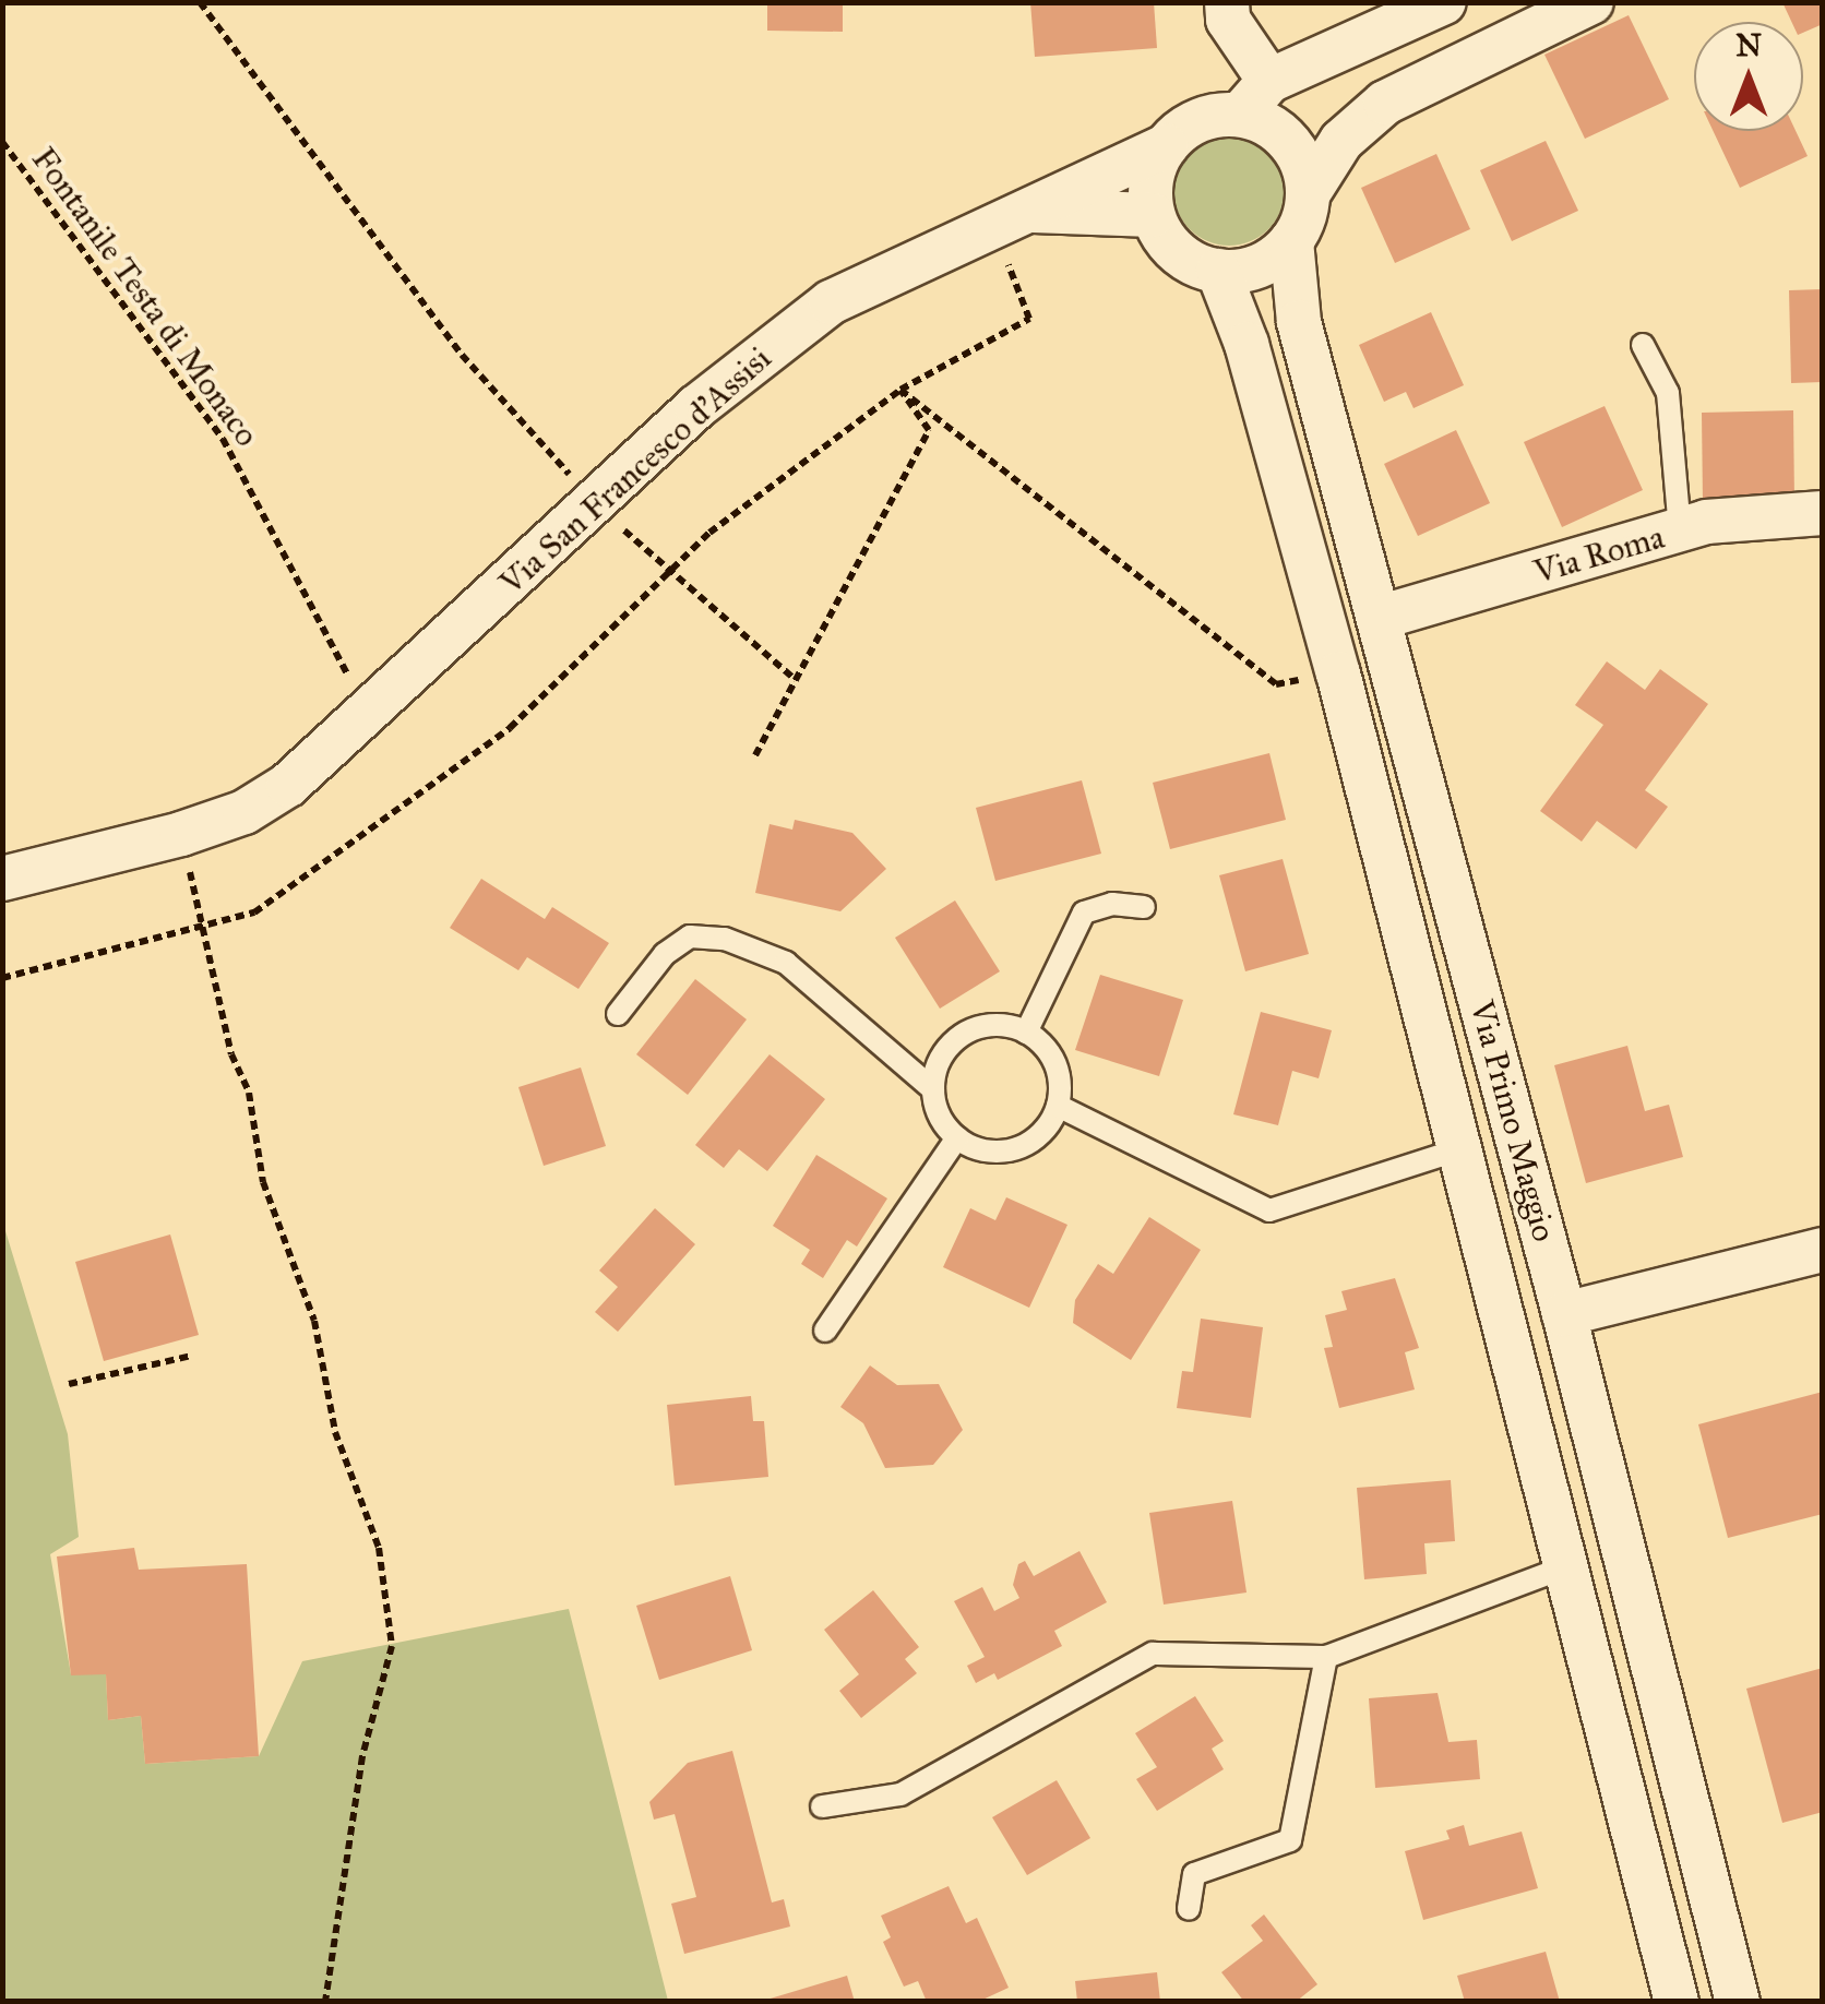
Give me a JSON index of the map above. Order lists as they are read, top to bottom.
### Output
{
  "streets": {
    "street": ["Via San Francesco d'Assisi", "Via Roma", "Via Primo Maggio"],
    "path": ["Fontanile Testa di Monaco"]
  },
  "crossings": [
    ["Fontanile Testa di Monaco", "Via San Francesco d'Assisi"],
    ["Via San Francesco d'Assisi", "Via Primo Maggio"],
    ["Via Roma", "Via Primo Maggio"]
  ],
  "north": "top"
}
